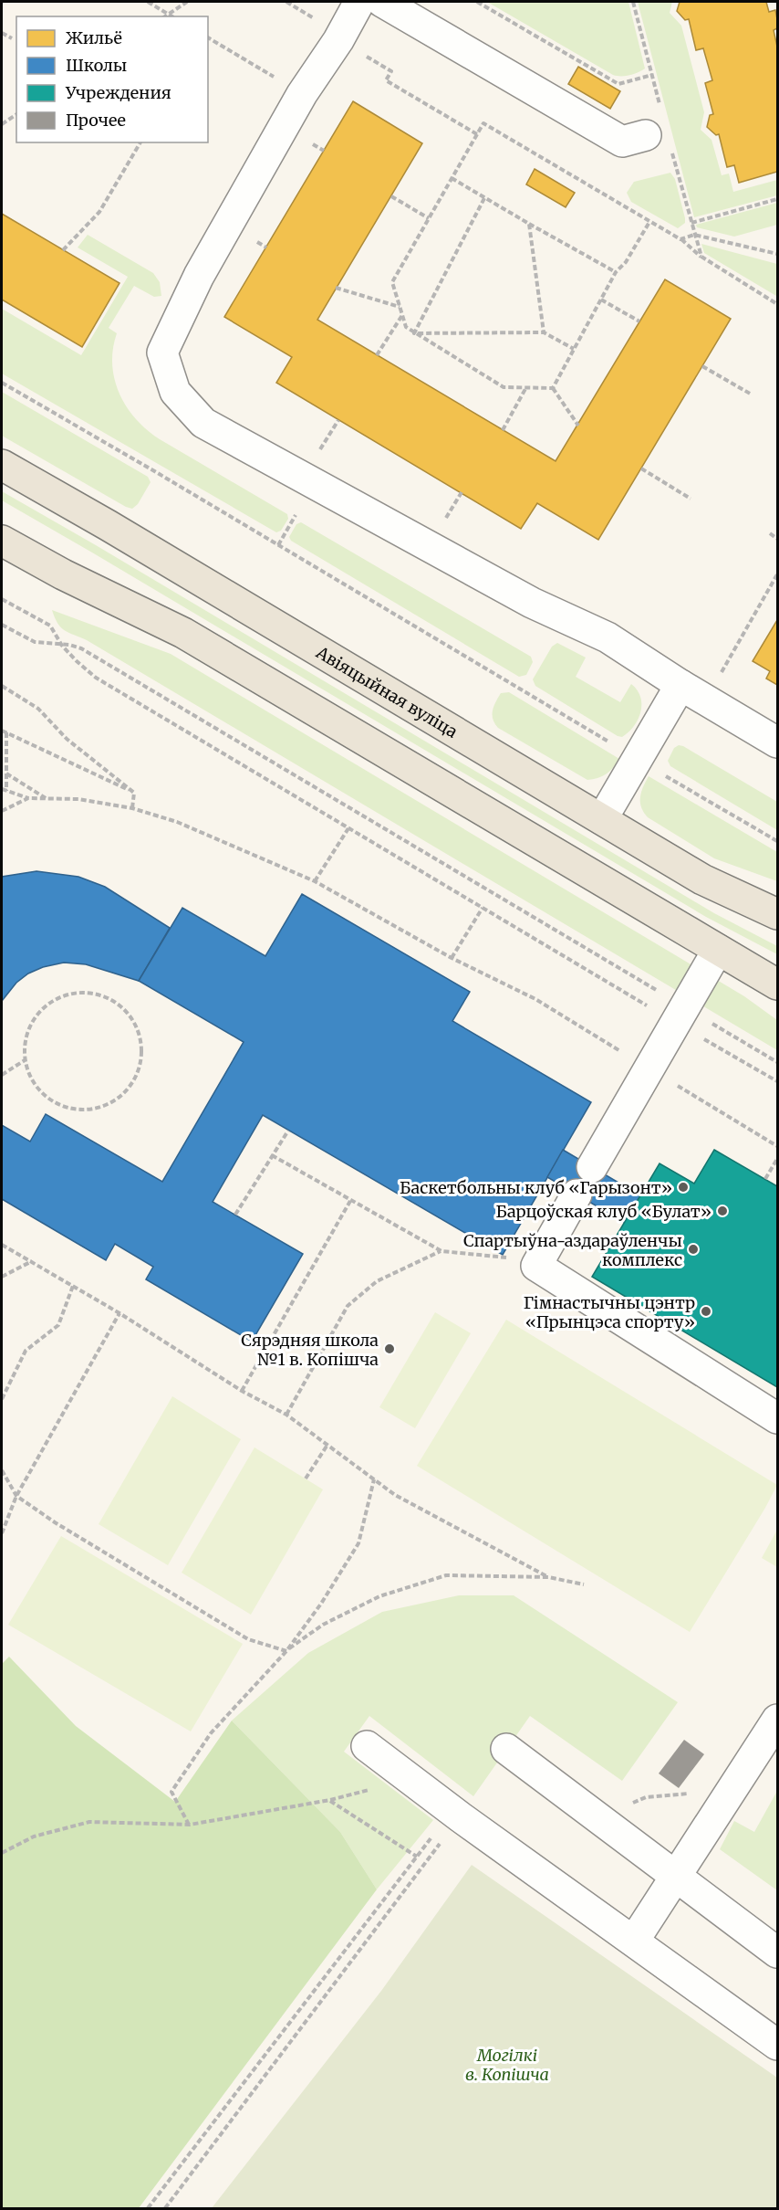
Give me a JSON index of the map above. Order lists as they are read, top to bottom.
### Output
{
  "streets": {
    "main road": ["Авіяцыйная вуліца"]
  },
  "parks": ["Могілкі в. Копішча"],
  "places": [
    "Баскетбольны клуб «Гарызонт»",
    "Барцоўская клуб «Булат»",
    "Спартыўна-аздараўленчы комплекс",
    "Гімнастычны цэнтр «Прынцэса спорту»",
    "Сярэдняя школа №1 в. Копішча"
  ],
  "legend": [
    "Жильё",
    "Школы",
    "Учреждения",
    "Прочее"
  ]
}
